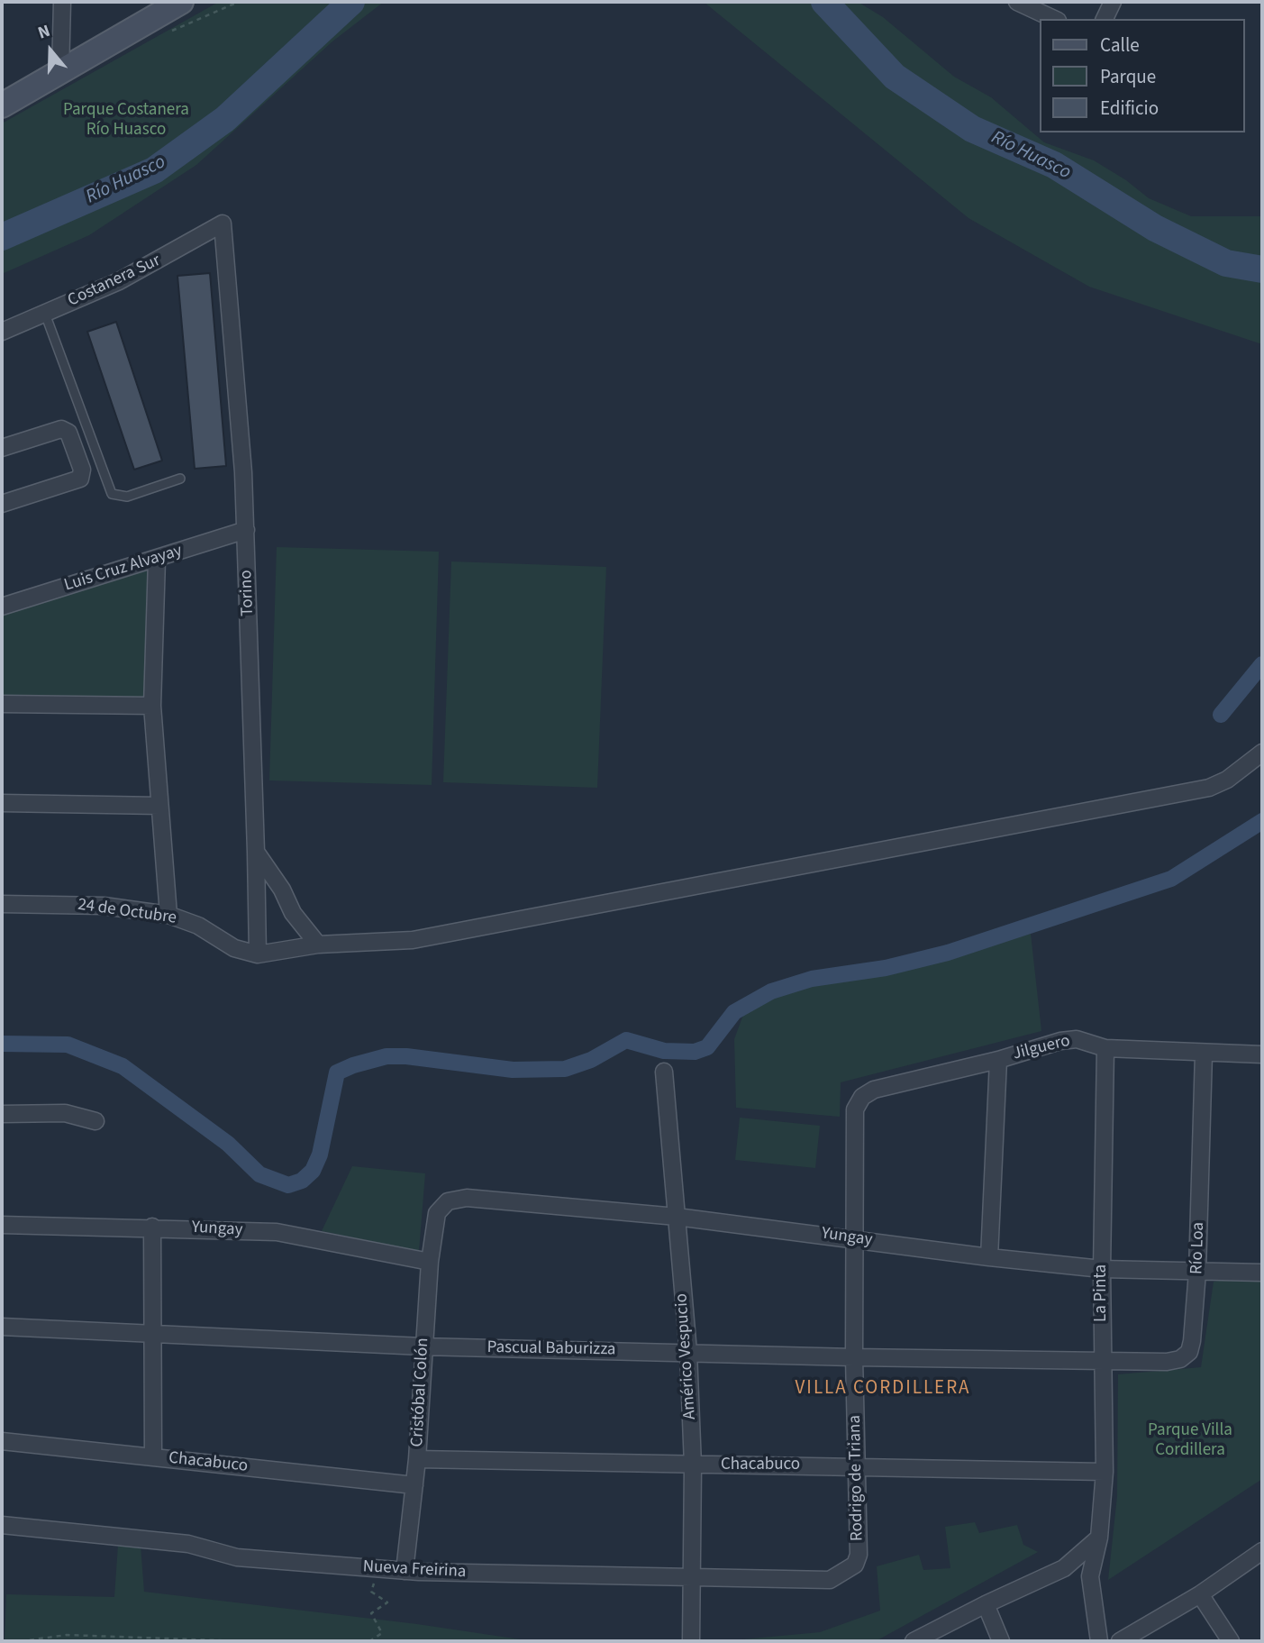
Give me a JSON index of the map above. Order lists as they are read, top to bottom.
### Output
{
  "streets": {
    "street": [
      "Costanera Sur",
      "Luis Cruz Alvayay",
      "Torino",
      "24 de Octubre",
      "Jilguero",
      "Yungay",
      "Río Loa",
      "La Pinta",
      "Pascual Baburizza",
      "Américo Vespucio",
      "Cristóbal Colón",
      "Chacabuco",
      "Rodrigo de Triana",
      "Nueva Freirina"
    ]
  },
  "crossings": [
    ["Costanera Sur", "Torino"],
    ["Luis Cruz Alvayay", "Torino"],
    ["Torino", "24 de Octubre"],
    ["Jilguero", "Río Loa"],
    ["Jilguero", "La Pinta"],
    ["Jilguero", "Rodrigo de Triana"],
    ["Yungay", "Río Loa"],
    ["Yungay", "La Pinta"],
    ["Yungay", "Américo Vespucio"],
    ["Yungay", "Cristóbal Colón"],
    ["Yungay", "Rodrigo de Triana"],
    ["Río Loa", "La Pinta"],
    ["Río Loa", "Pascual Baburizza"],
    ["La Pinta", "Pascual Baburizza"],
    ["La Pinta", "Chacabuco"],
    ["Pascual Baburizza", "Américo Vespucio"],
    ["Pascual Baburizza", "Cristóbal Colón"],
    ["Pascual Baburizza", "Rodrigo de Triana"],
    ["Américo Vespucio", "Chacabuco"],
    ["Américo Vespucio", "Nueva Freirina"],
    ["Cristóbal Colón", "Chacabuco"],
    ["Cristóbal Colón", "Nueva Freirina"],
    ["Chacabuco", "Rodrigo de Triana"],
    ["Rodrigo de Triana", "Nueva Freirina"]
  ],
  "districts": ["VILLA CORDILLERA"],
  "water": ["Río Huasco"],
  "parks": ["Parque Costanera Río Huasco", "Parque Villa Cordillera"],
  "legend": ["Calle", "Parque", "Edificio"],
  "north": "top"
}
